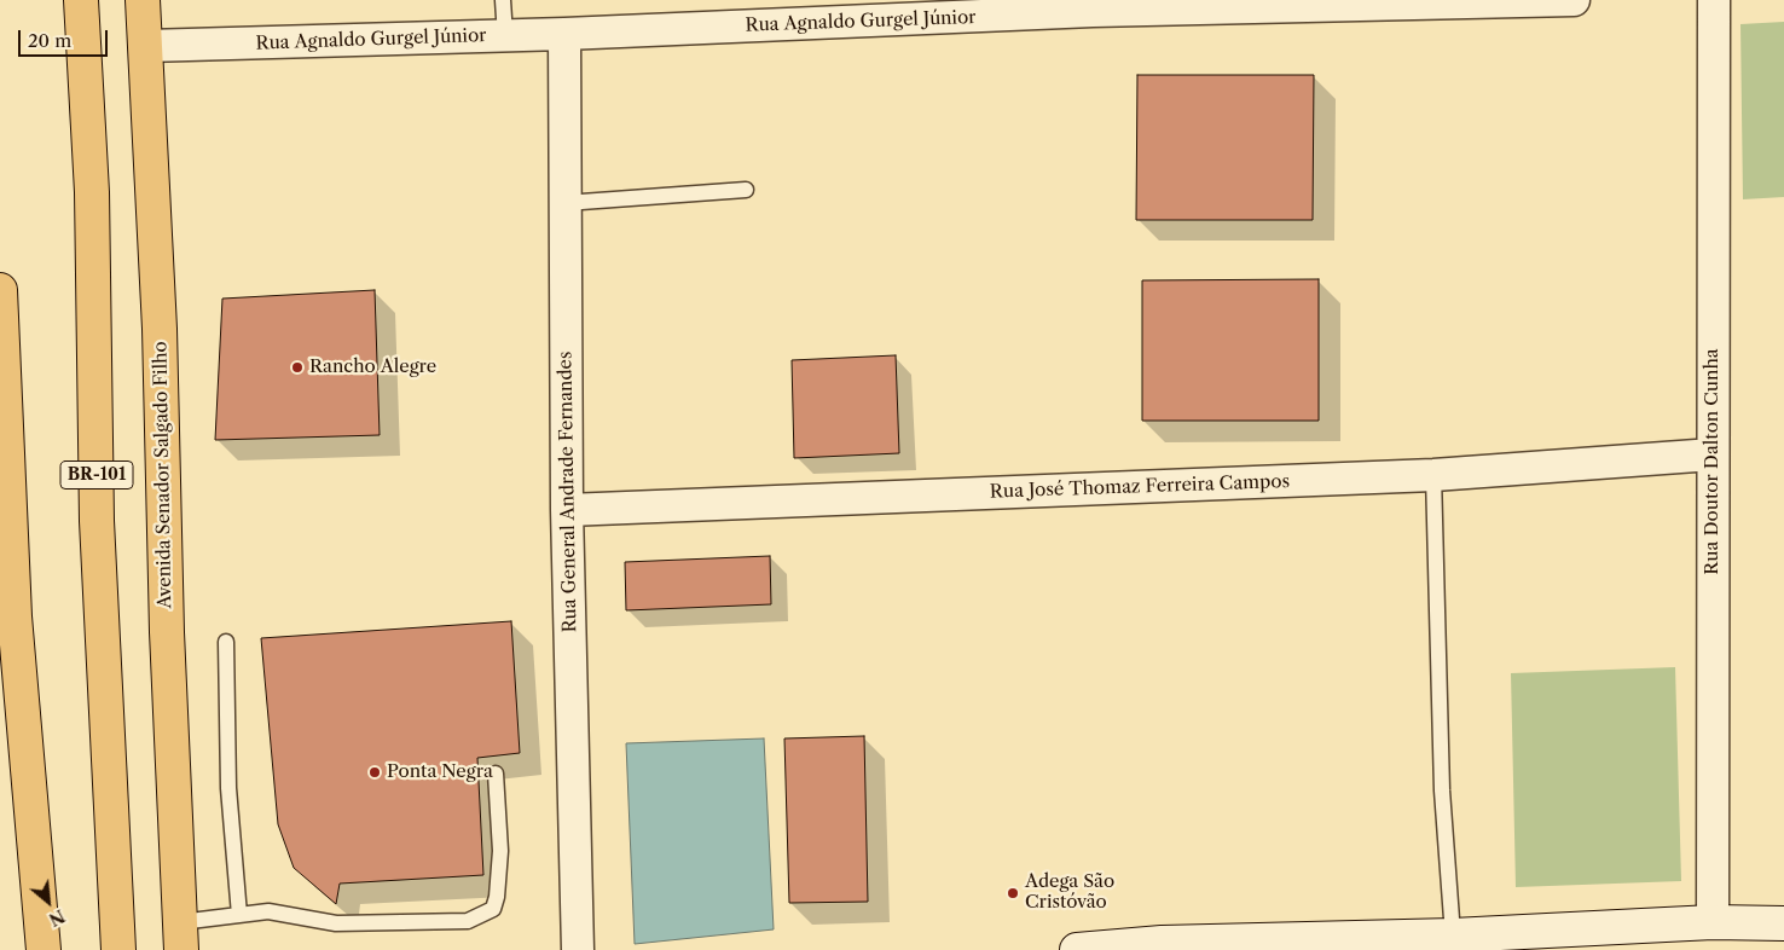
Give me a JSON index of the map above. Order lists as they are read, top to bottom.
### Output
{
  "streets": {
    "main road": ["BR-101", "Avenida Senador Salgado Filho"],
    "street": [
      "Rua Agnaldo Gurgel Júnior",
      "Rua Doutor Dalton Cunha",
      "Rua José Thomaz Ferreira Campos",
      "Rua General Andrade Fernandes"
    ]
  },
  "crossings": [
    ["Rua Agnaldo Gurgel Júnior", "Avenida Senador Salgado Filho"],
    ["Rua Agnaldo Gurgel Júnior", "Rua General Andrade Fernandes"],
    ["Rua Doutor Dalton Cunha", "Rua José Thomaz Ferreira Campos"],
    ["Rua José Thomaz Ferreira Campos", "Rua General Andrade Fernandes"]
  ],
  "places": ["Rancho Alegre", "Ponta Negra", "Adega São Cristóvão"],
  "scale_bar": "20 m",
  "north": "bottom right"
}
